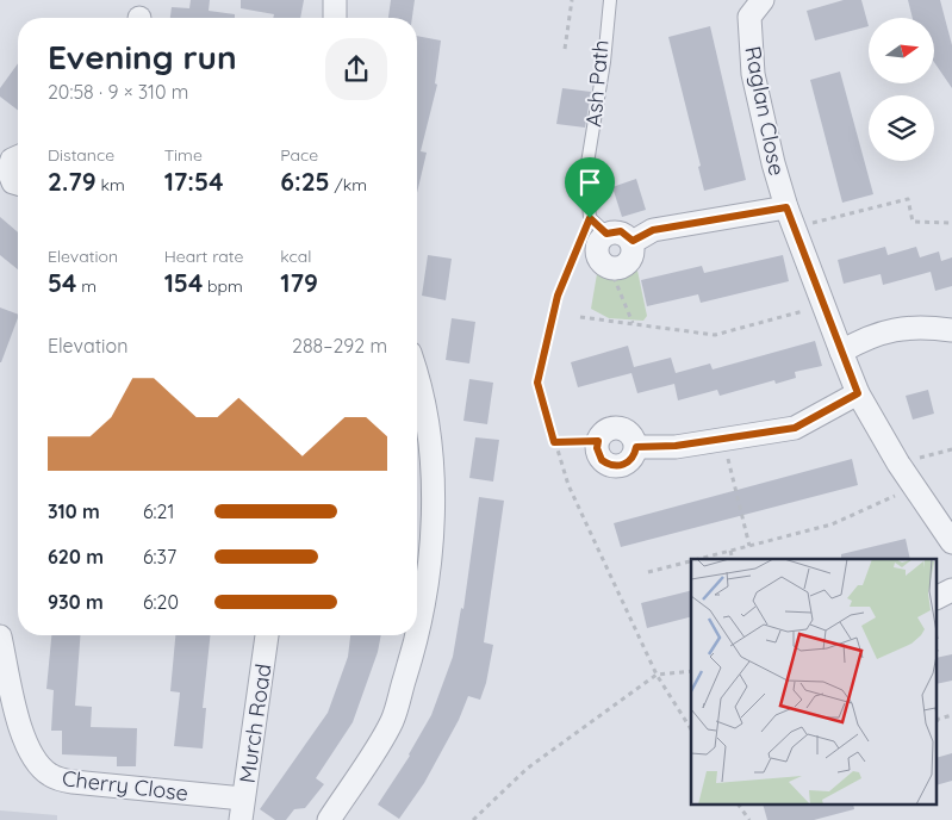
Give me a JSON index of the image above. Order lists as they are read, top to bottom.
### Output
{
  "streets": {
    "street": ["Raglan Close", "Murch Road", "Cherry Close"]
  },
  "crossings": [
    ["Murch Road", "Cherry Close"]
  ],
  "north": "right",
  "page": {
    "heading": ["Evening run", "20:58 · 9 × 310 m"],
    "stats": [
      ["Distance", "2.79 km"],
      ["Time", "17:54"],
      ["Pace", "6:25 /km"],
      ["Elevation", "54 m"],
      ["Heart rate", "154 bpm"],
      ["kcal", "179"]
    ],
    "chart": ["Elevation", "288–292 m"],
    "list": [
      {
        "name": "310 m",
        "note": "6:21"
      },
      {
        "name": "620 m",
        "note": "6:37"
      },
      {
        "name": "930 m",
        "note": "6:20"
      }
    ]
  }
}
